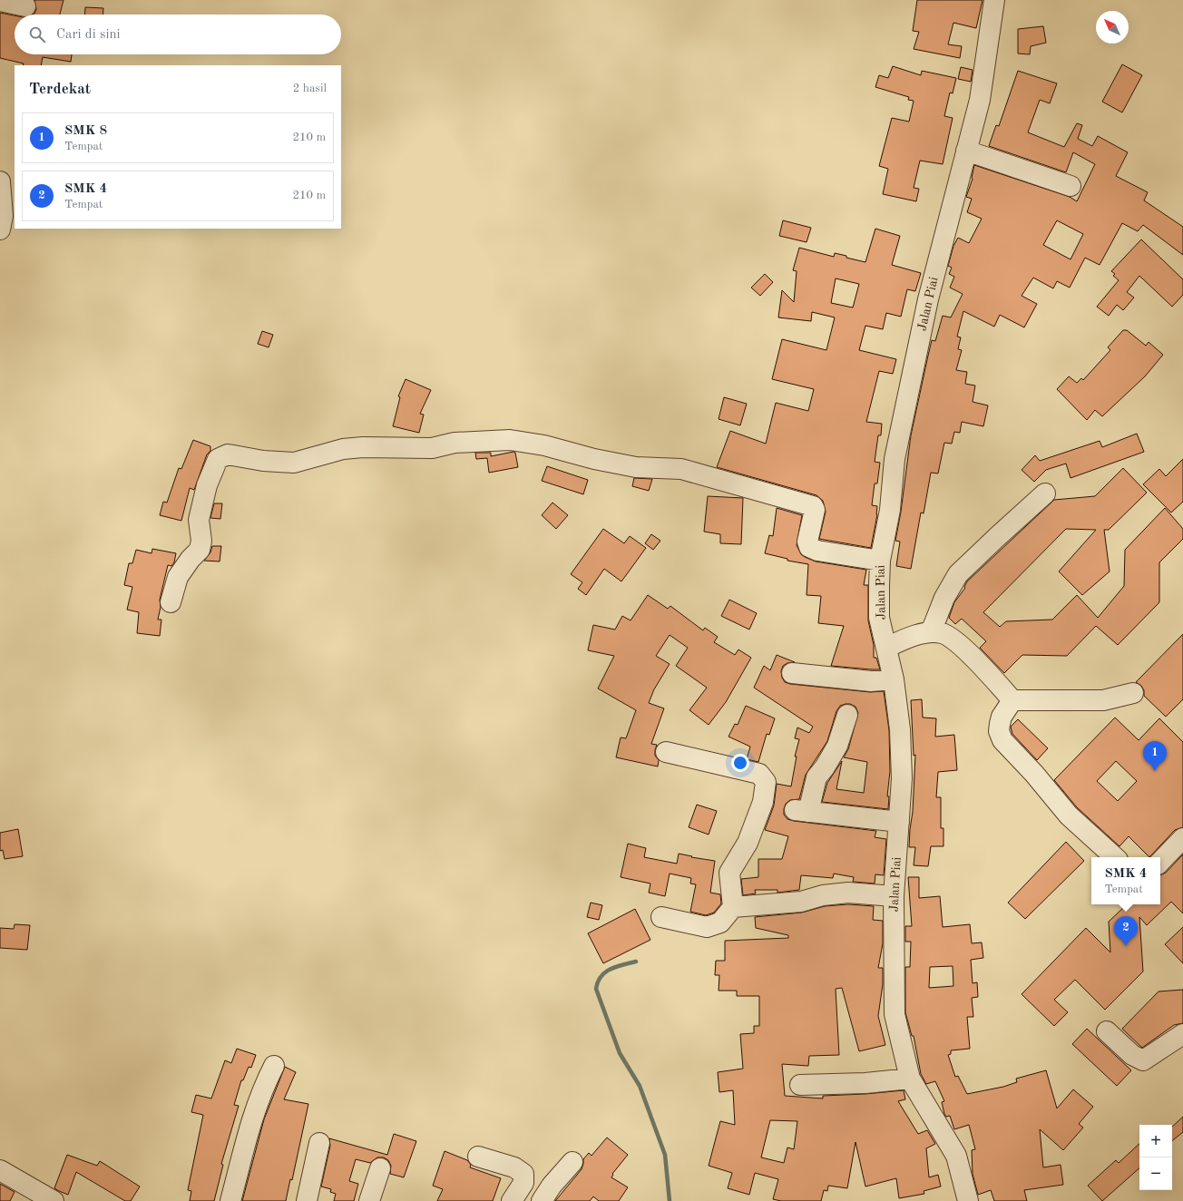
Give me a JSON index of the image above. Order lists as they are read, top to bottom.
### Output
{
  "streets": {
    "street": ["Jalan Piai"]
  },
  "north": "top left",
  "page": {
    "search": "Cari di sini",
    "heading": ["Terdekat", "2 hasil"],
    "list": [
      {
        "mark": "1",
        "name": "SMK 8",
        "note": "Tempat",
        "value": "210 m"
      },
      {
        "mark": "2",
        "name": "SMK 4",
        "note": "Tempat",
        "value": "210 m"
      }
    ],
    "pins": ["1", "2"],
    "popup": ["SMK 4", "Tempat"],
    "map_buttons": ["+", "−"]
  }
}
